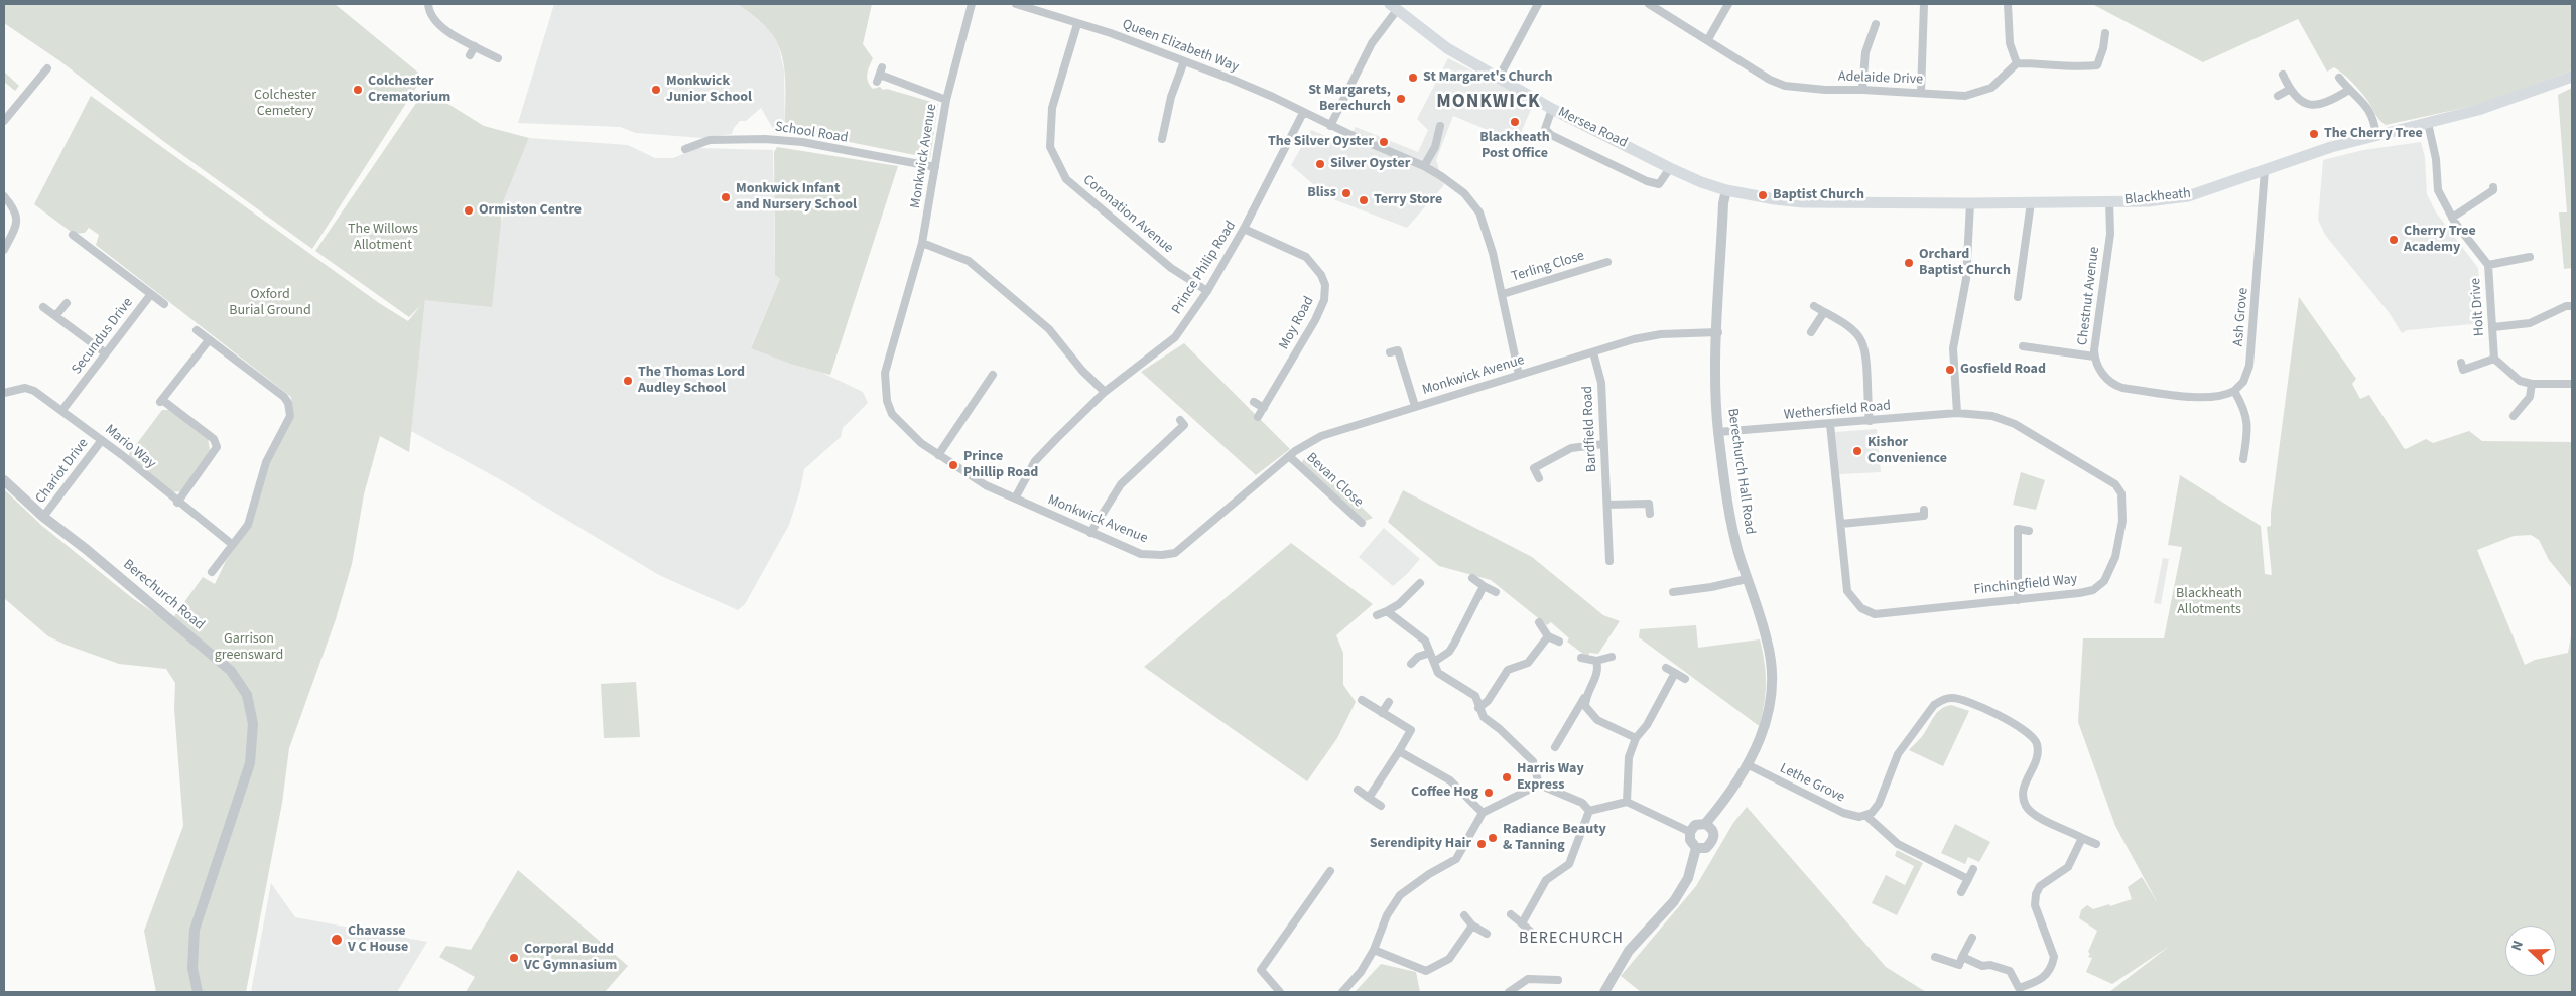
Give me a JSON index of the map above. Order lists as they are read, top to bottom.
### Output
{
  "streets": {
    "main road": ["Mersea Road", "Blackheath"],
    "street": [
      "Queen Elizabeth Way",
      "Adelaide Drive",
      "School Road",
      "Monkwick Avenue",
      "Coronation Avenue",
      "Terling Close",
      "Prince Philip Road",
      "Chestnut Avenue",
      "Holt Drive",
      "Ash Grove",
      "Moy Road",
      "Secundus Drive",
      "Wethersfield Road",
      "Bardfield Road",
      "Mario Way",
      "Chariot Drive",
      "Berechurch Hall Road",
      "Bevan Close",
      "Finchingfield Way",
      "Berechurch Road",
      "Lethe Grove"
    ]
  },
  "crossings": [
    ["Queen Elizabeth Way", "Monkwick Avenue"],
    ["Queen Elizabeth Way", "Coronation Avenue"],
    ["Queen Elizabeth Way", "Terling Close"],
    ["Queen Elizabeth Way", "Prince Philip Road"],
    ["Mersea Road", "Blackheath"],
    ["Mersea Road", "Berechurch Hall Road"],
    ["School Road", "Monkwick Avenue"],
    ["Monkwick Avenue", "Prince Philip Road"],
    ["Monkwick Avenue", "Bardfield Road"],
    ["Monkwick Avenue", "Berechurch Hall Road"],
    ["Monkwick Avenue", "Bevan Close"],
    ["Blackheath", "Chestnut Avenue"],
    ["Blackheath", "Holt Drive"],
    ["Blackheath", "Ash Grove"],
    ["Blackheath", "Berechurch Hall Road"],
    ["Coronation Avenue", "Prince Philip Road"],
    ["Prince Philip Road", "Moy Road"],
    ["Chestnut Avenue", "Ash Grove"],
    ["Secundus Drive", "Mario Way"],
    ["Wethersfield Road", "Berechurch Hall Road"],
    ["Wethersfield Road", "Finchingfield Way"],
    ["Mario Way", "Chariot Drive"],
    ["Chariot Drive", "Berechurch Road"],
    ["Berechurch Hall Road", "Lethe Grove"]
  ],
  "districts": ["MONKWICK", "BERECHURCH"],
  "parks": [
    "Colchester Cemetery",
    "The Willows Allotment",
    "Oxford Burial Ground",
    "Blackheath Allotments",
    "Garrison greensward"
  ],
  "places": [
    "St Margaret's Church",
    "Colchester Crematorium",
    "Monkwick Junior School",
    "St Margarets, Berechurch",
    "Blackheath Post Office",
    "The Cherry Tree",
    "The Silver Oyster",
    "Silver Oyster",
    "Bliss",
    "Baptist Church",
    "Monkwick Infant and Nursery School",
    "Terry Store",
    "Ormiston Centre",
    "Cherry Tree Academy",
    "Orchard Baptist Church",
    "Gosfield Road",
    "The Thomas Lord Audley School",
    "Kishor Convenience",
    "Prince Phillip Road",
    "Harris Way Express",
    "Coffee Hog",
    "Radiance Beauty & Tanning",
    "Serendipity Hair",
    "Chavasse V C House",
    "Corporal Budd VC Gymnasium"
  ],
  "north": "left"
}
